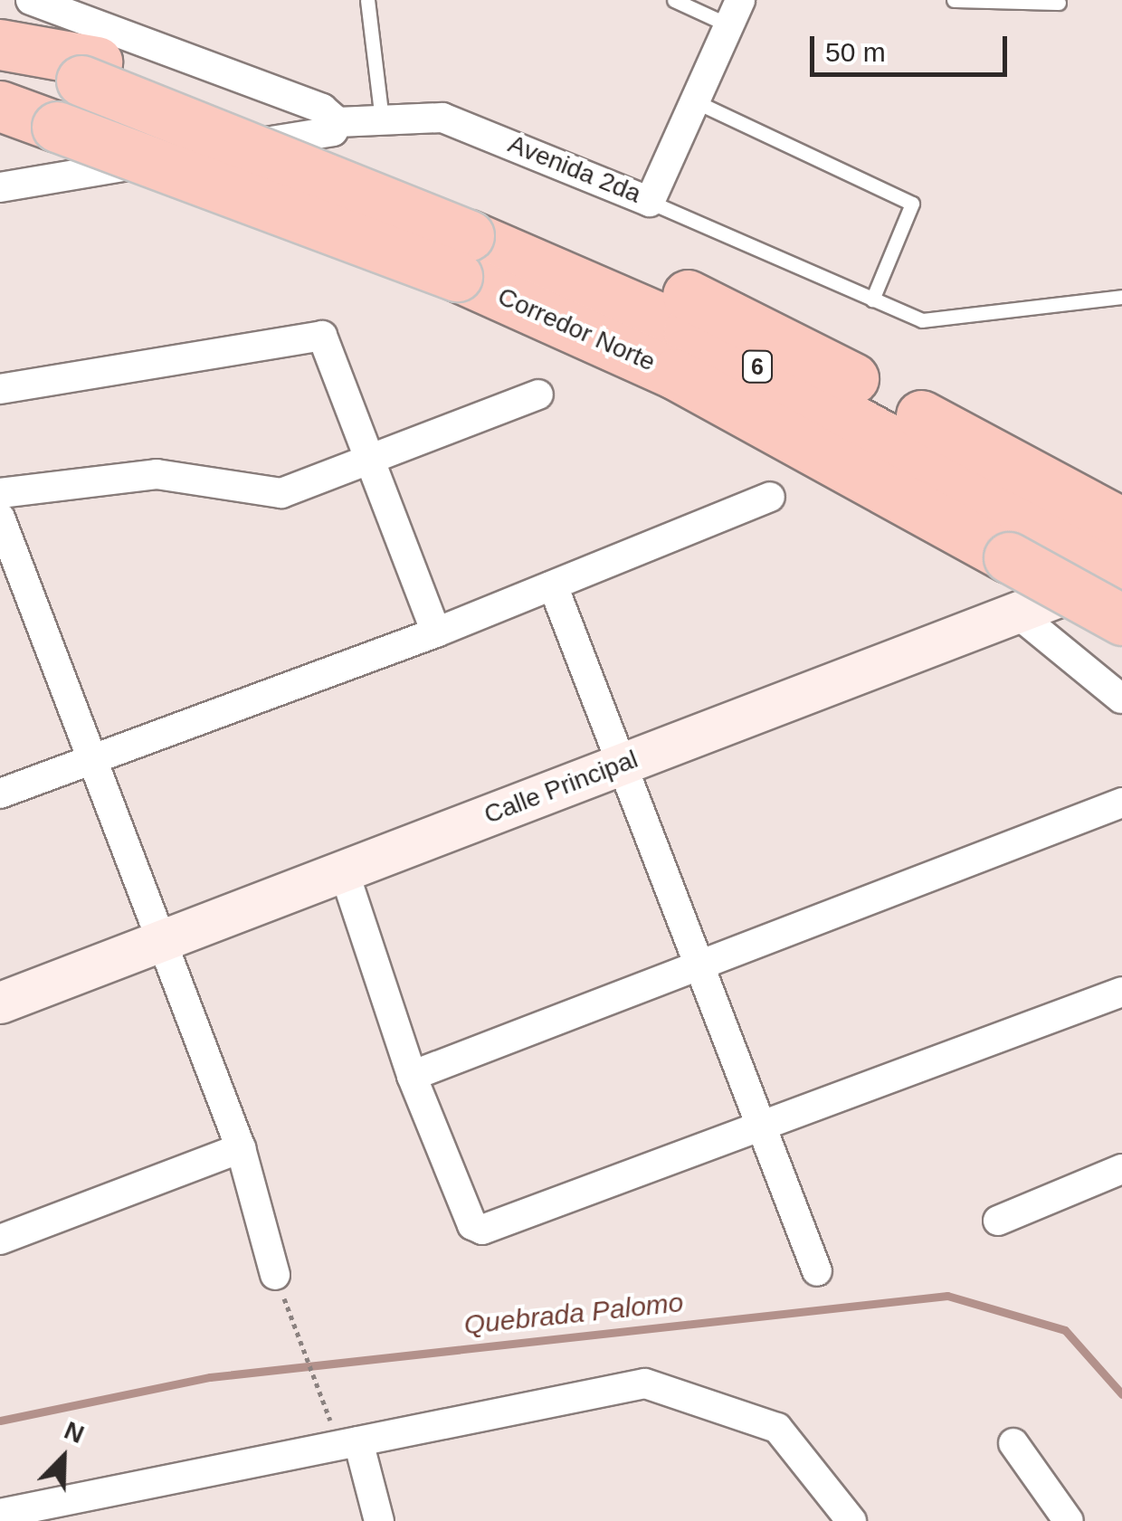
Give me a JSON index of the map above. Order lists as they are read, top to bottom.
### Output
{
  "streets": {
    "highway": ["Corredor Norte", "6"],
    "street": ["Avenida 2da", "Calle Principal"]
  },
  "crossings": [
    ["Corredor Norte", "Calle Principal"]
  ],
  "water": ["Quebrada Palomo"],
  "scale_bar": "50 m",
  "north": "top right"
}
